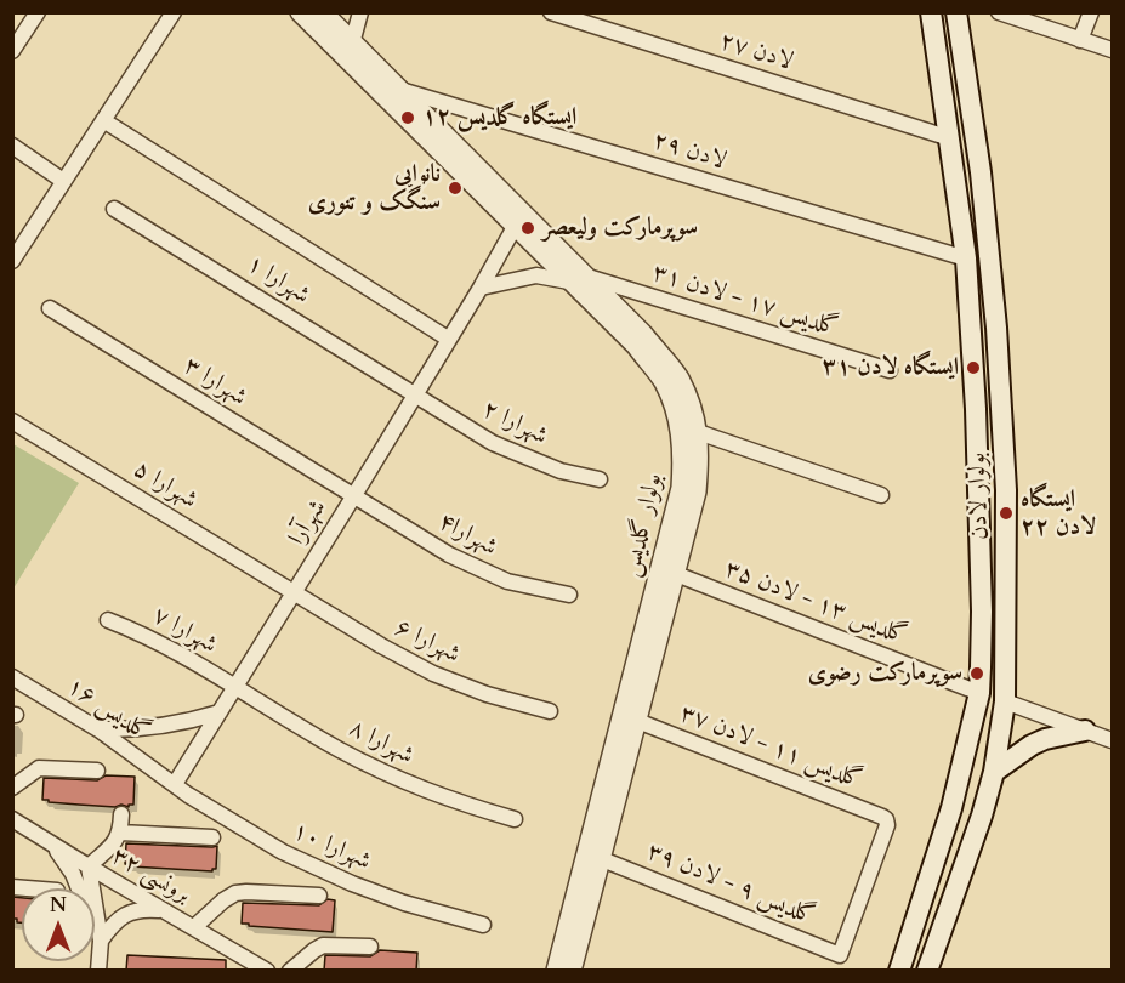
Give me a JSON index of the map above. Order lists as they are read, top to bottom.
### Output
{
  "streets": {
    "main road": ["بولوار لادن"],
    "street": [
      "لادن ۲۷",
      "لادن ۲۹",
      "شهرارا ۱",
      "گلدیس ۱۷ - لادن ۳۱",
      "شهرارا ۳",
      "شهرارا ۲",
      "شهرارا ۵",
      "شهرآرا",
      "بولوار گلدیس",
      "شهرارا۴",
      "گلدیس ۱۳ - لادن ۳۵",
      "شهرارا ۷",
      "شهرارا ۶",
      "گلدیس ۱۶",
      "شهرارا ۸",
      "گلدیس ۱۱ - لادن ۳۷",
      "شهرارا ۱۰",
      "برونسی ۳۲",
      "گلدیس ۹ - لادن ۳۹"
    ]
  },
  "crossings": [
    ["لادن ۲۷", "بولوار لادن"],
    ["لادن ۲۹", "بولوار لادن"],
    ["لادن ۲۹", "بولوار گلدیس"],
    ["شهرارا ۱", "شهرارا ۲"],
    ["شهرارا ۱", "شهرآرا"],
    ["گلدیس ۱۷ - لادن ۳۱", "شهرآرا"],
    ["گلدیس ۱۷ - لادن ۳۱", "بولوار گلدیس"],
    ["شهرارا ۳", "شهرآرا"],
    ["شهرارا ۳", "شهرارا۴"],
    ["شهرارا ۲", "شهرآرا"],
    ["شهرارا ۵", "شهرآرا"],
    ["شهرارا ۵", "شهرارا ۶"],
    ["بولوار لادن", "گلدیس ۱۳ - لادن ۳۵"],
    ["شهرآرا", "بولوار گلدیس"],
    ["شهرآرا", "شهرارا۴"],
    ["شهرآرا", "شهرارا ۷"],
    ["شهرآرا", "شهرارا ۶"],
    ["شهرآرا", "گلدیس ۱۶"],
    ["شهرآرا", "شهرارا ۸"],
    ["شهرآرا", "شهرارا ۱۰"],
    ["بولوار گلدیس", "گلدیس ۱۳ - لادن ۳۵"],
    ["بولوار گلدیس", "گلدیس ۱۱ - لادن ۳۷"],
    ["بولوار گلدیس", "گلدیس ۹ - لادن ۳۹"],
    ["شهرارا ۷", "شهرارا ۸"],
    ["گلدیس ۱۶", "شهرارا ۱۰"],
    ["گلدیس ۱۱ - لادن ۳۷", "گلدیس ۹ - لادن ۳۹"]
  ],
  "places": [
    "ایستگاه گلدیس ۱۲",
    "نانوایی سنگک و تنوری",
    "سوپرمارکت ولیعصر",
    "ایستگاه لادن ۳۱",
    "ایستگاه لادن ۲۲",
    "سوپرمارکت رضوی"
  ],
  "north": "top"
}
